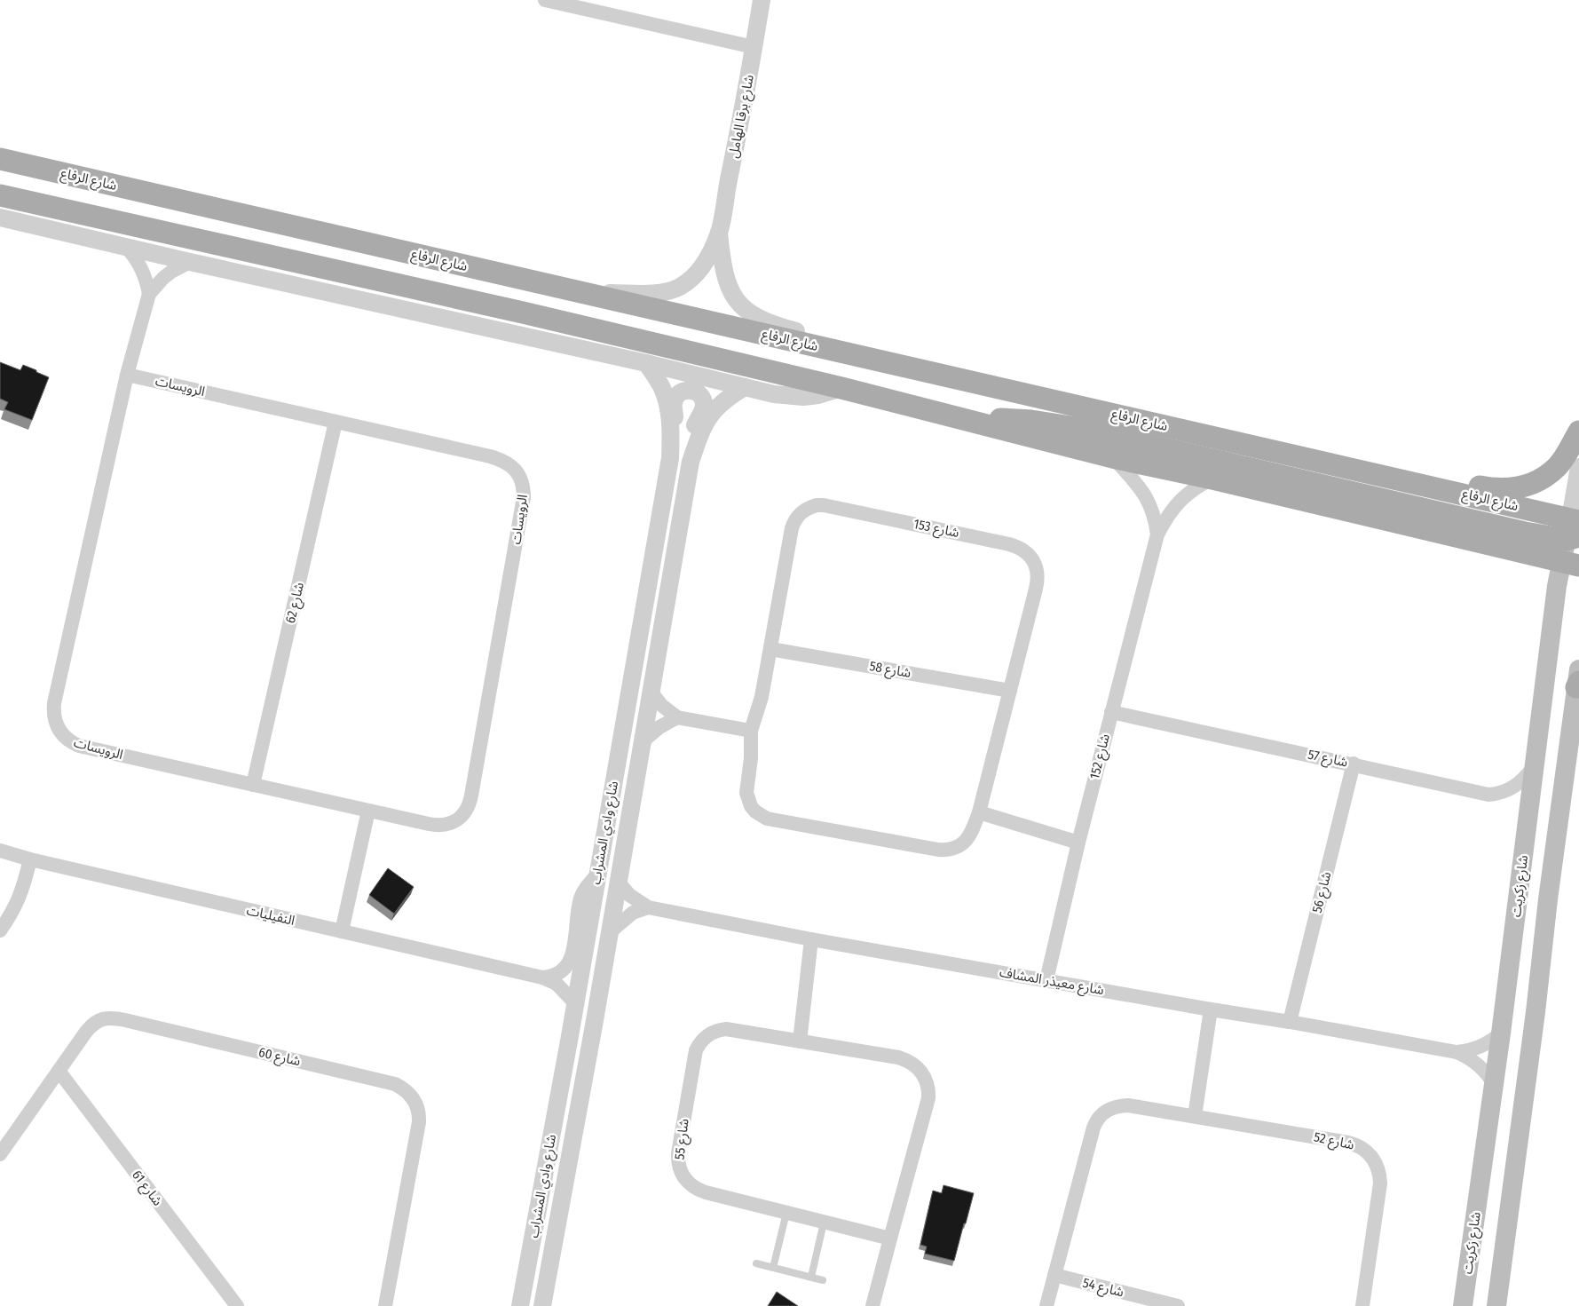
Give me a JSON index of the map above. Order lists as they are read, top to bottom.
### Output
{
  "streets": {
    "main road": ["شارع الرفاع", "شارع زكريت"],
    "street": [
      "شارع برقا الهامل",
      "الرويسات",
      "شارع 153",
      "شارع 62",
      "شارع 58",
      "شارع 152",
      "شارع 57",
      "شارع وادي المشراب",
      "شارع 56",
      "النفيليات",
      "شارع معيذر المشاف",
      "شارع 60",
      "شارع 55",
      "شارع 52",
      "شارع 61",
      "شارع 54"
    ]
  },
  "crossings": [
    ["شارع برقا الهامل", "شارع الرفاع"],
    ["الرويسات", "شارع 62"],
    ["شارع 153", "شارع 58"],
    ["شارع 152", "شارع 57"],
    ["شارع 152", "شارع معيذر المشاف"],
    ["شارع 57", "شارع زكريت"],
    ["شارع 57", "شارع 56"],
    ["شارع وادي المشراب", "النفيليات"],
    ["شارع وادي المشراب", "شارع معيذر المشاف"],
    ["شارع زكريت", "شارع معيذر المشاف"],
    ["شارع 56", "شارع معيذر المشاف"],
    ["شارع 60", "شارع 61"],
    ["شارع 52", "شارع 54"]
  ]
}
